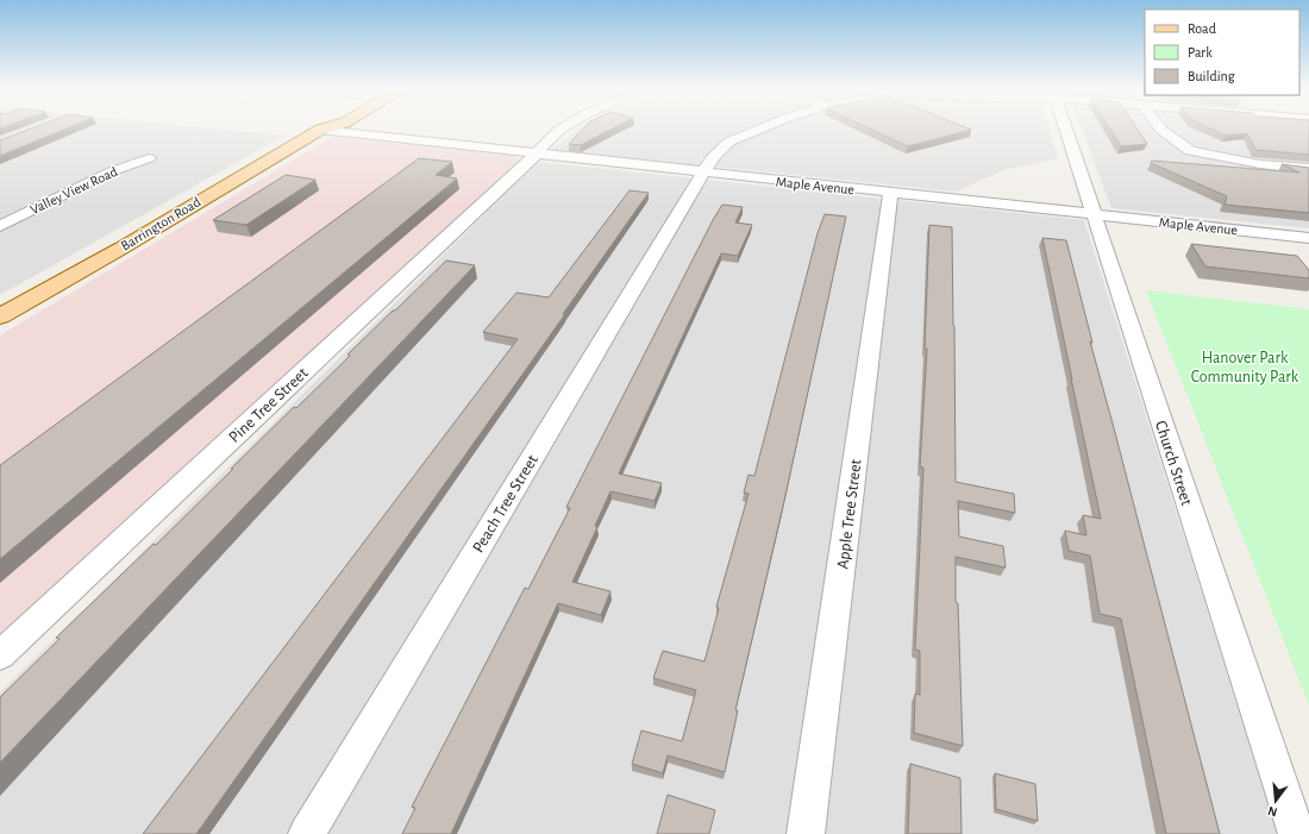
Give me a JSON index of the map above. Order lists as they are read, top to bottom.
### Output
{
  "streets": {
    "main road": ["Barrington Road"],
    "street": [
      "Maple Avenue",
      "Valley View Road",
      "Pine Tree Street",
      "Church Street",
      "Peach Tree Street",
      "Apple Tree Street"
    ]
  },
  "crossings": [
    ["Maple Avenue", "Barrington Road"],
    ["Maple Avenue", "Pine Tree Street"],
    ["Maple Avenue", "Church Street"],
    ["Maple Avenue", "Peach Tree Street"],
    ["Maple Avenue", "Apple Tree Street"]
  ],
  "parks": ["Hanover Park Community Park"],
  "legend": ["Road", "Park", "Building"],
  "north": "bottom"
}
